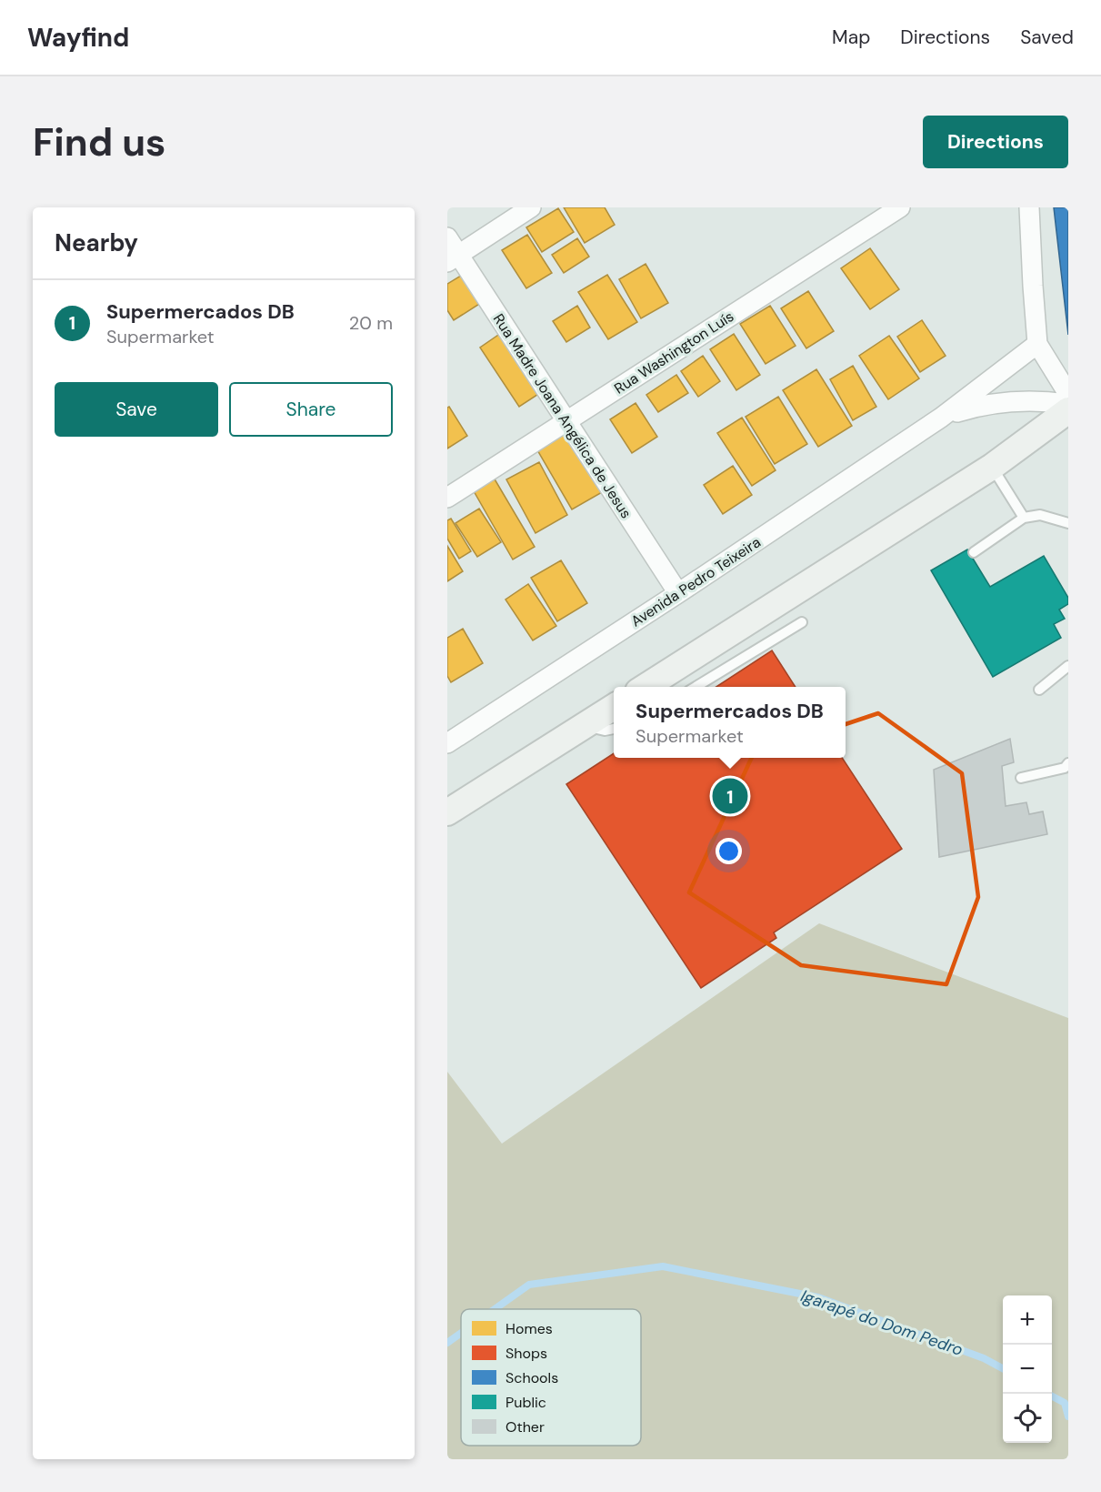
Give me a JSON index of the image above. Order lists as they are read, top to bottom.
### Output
{
  "streets": {
    "street": ["Rua Washington Luís", "Rua Madre Joana Angélica de Jesus", "Avenida Pedro Teixeira"]
  },
  "crossings": [
    ["Rua Washington Luís", "Rua Madre Joana Angélica de Jesus"],
    ["Rua Madre Joana Angélica de Jesus", "Avenida Pedro Teixeira"]
  ],
  "water": ["Igarapé do Dom Pedro"],
  "legend": [
    "Homes",
    "Shops",
    "Schools",
    "Public",
    "Other"
  ],
  "page": {
    "header": "Wayfind",
    "nav": ["Map", "Directions", "Saved"],
    "buttons": [
      "Directions",
      ["Save", "Share"]
    ],
    "title": "Find us",
    "heading": "Nearby",
    "list": [
      {
        "mark": "1",
        "name": "Supermercados DB",
        "note": "Supermarket",
        "value": "20 m"
      }
    ],
    "popup": ["Supermercados DB", "Supermarket"],
    "pins": "1",
    "map_buttons": ["+", "−"]
  }
}
